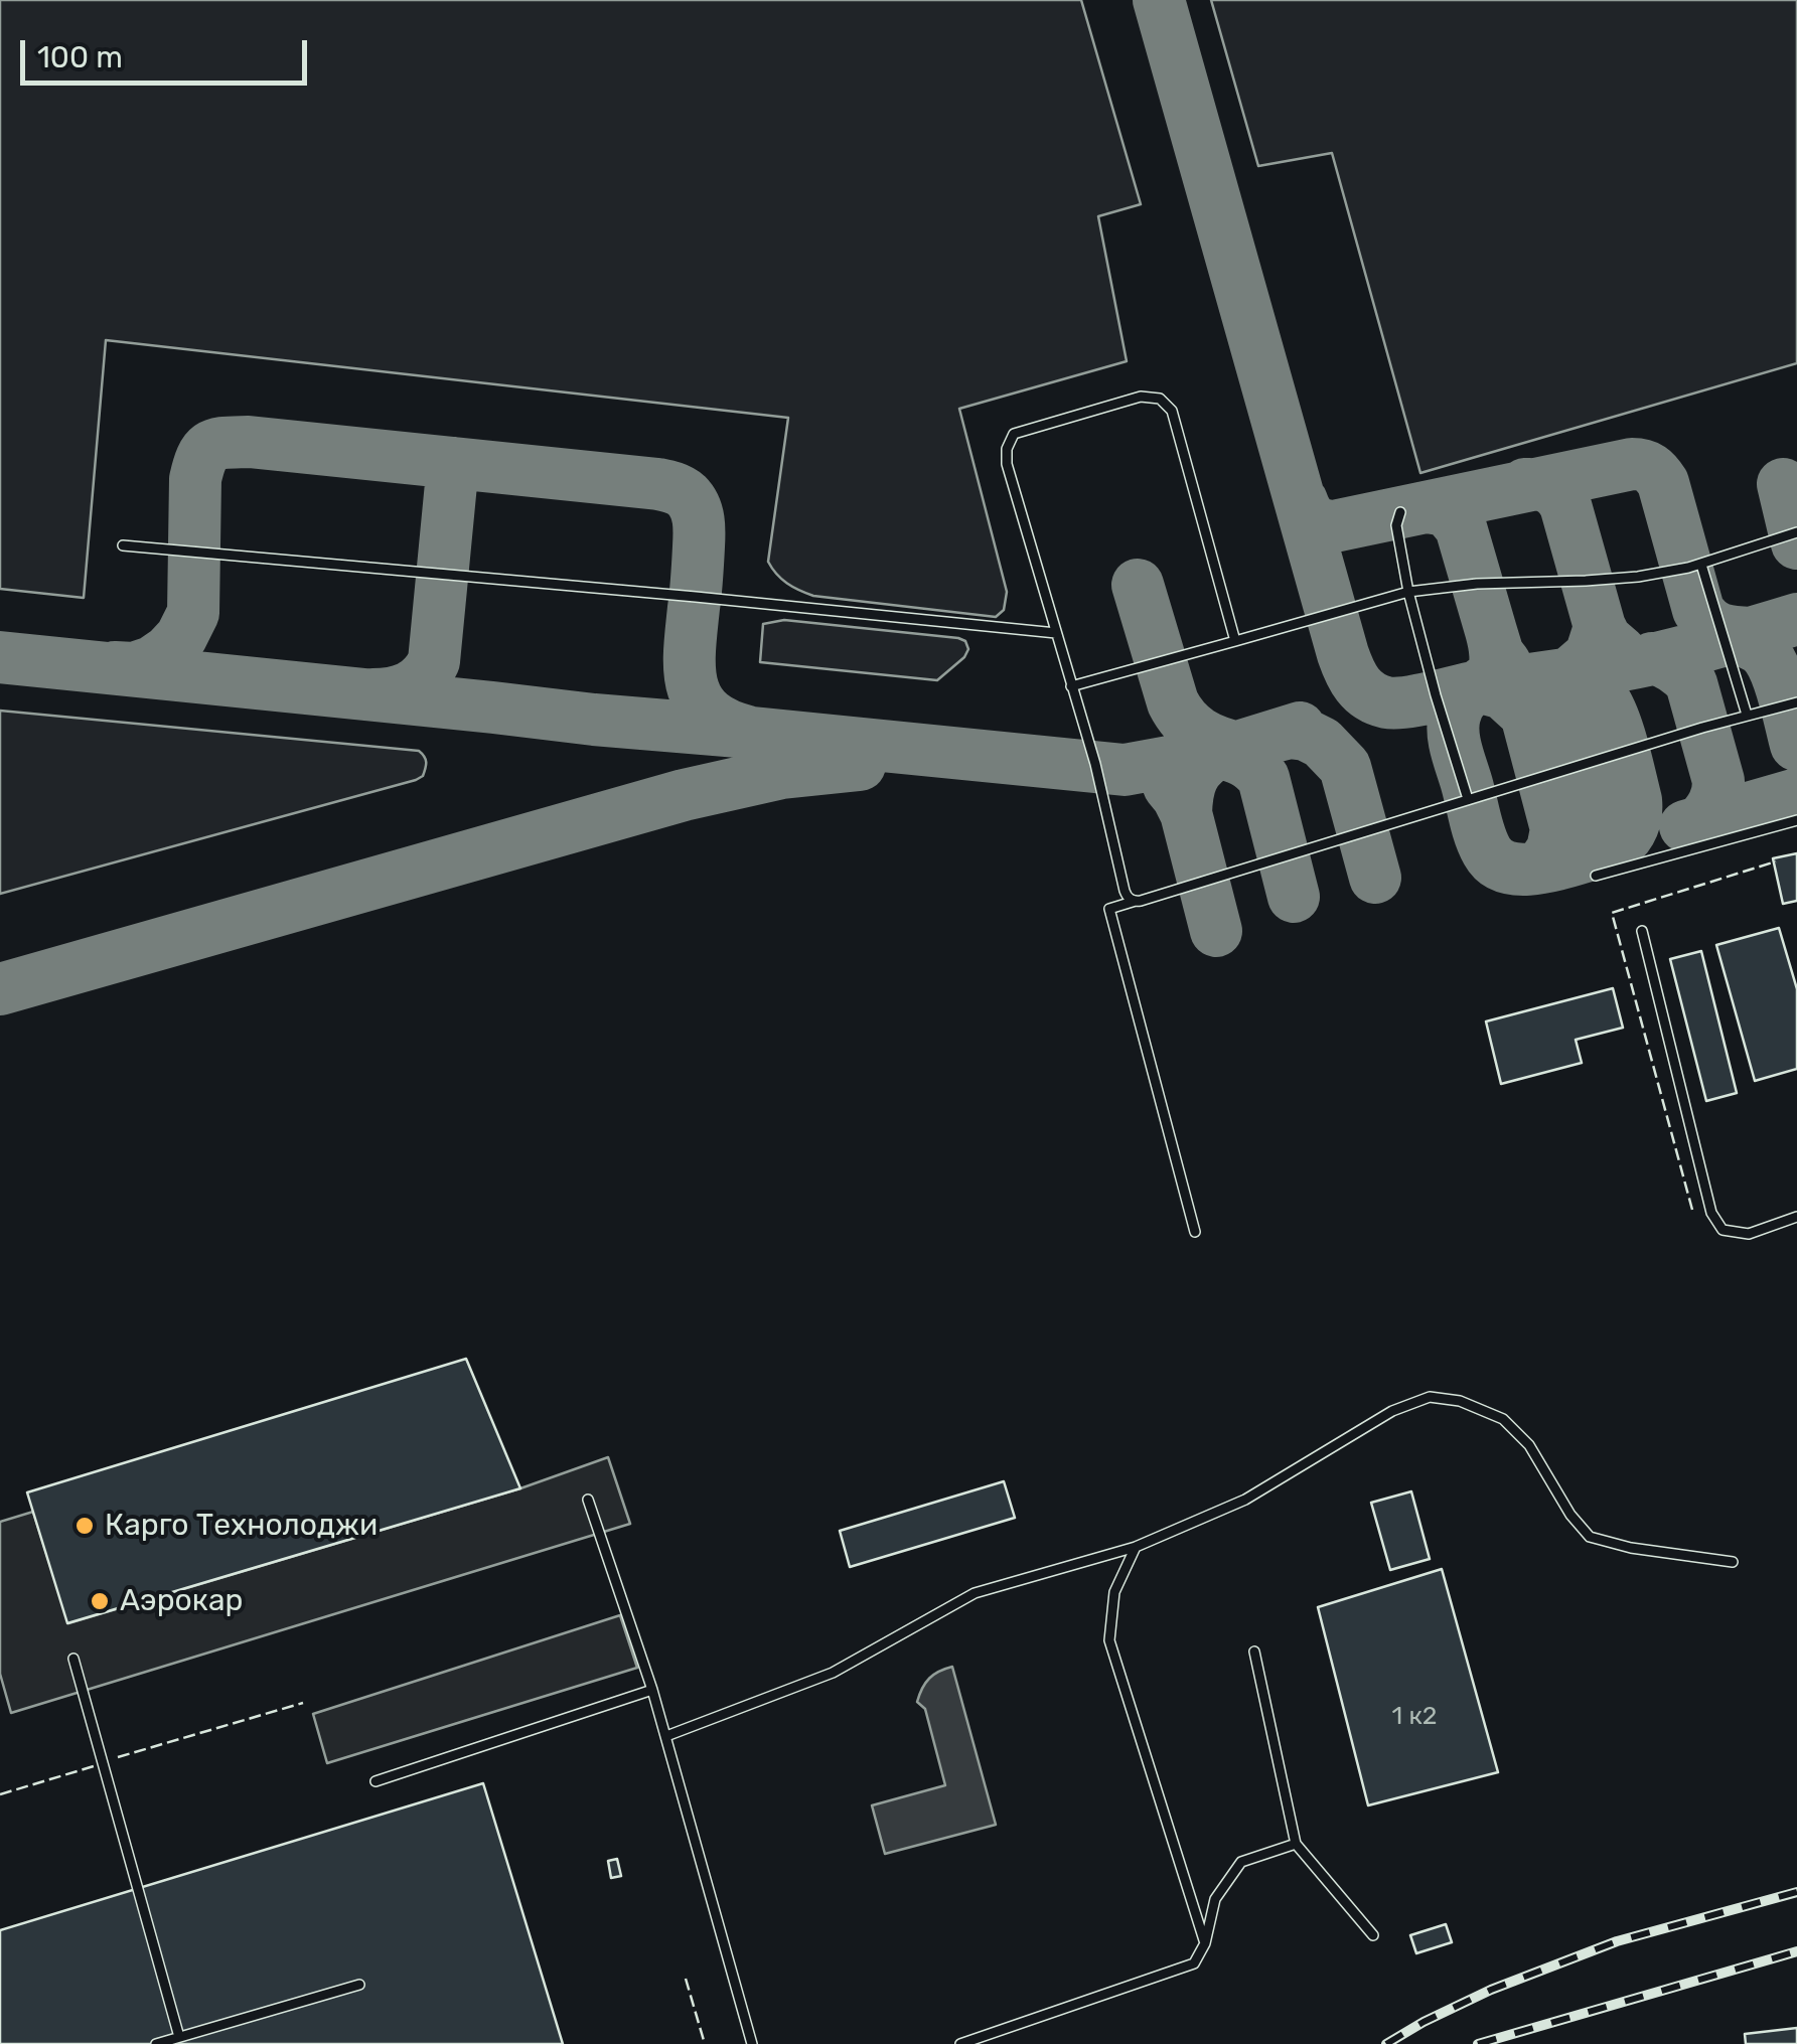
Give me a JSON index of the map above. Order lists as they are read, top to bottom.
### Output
{
  "places": ["Карго Технолоджи", "Аэрокар"],
  "house_numbers": ["1 к2"],
  "scale_bar": "100 m"
}
